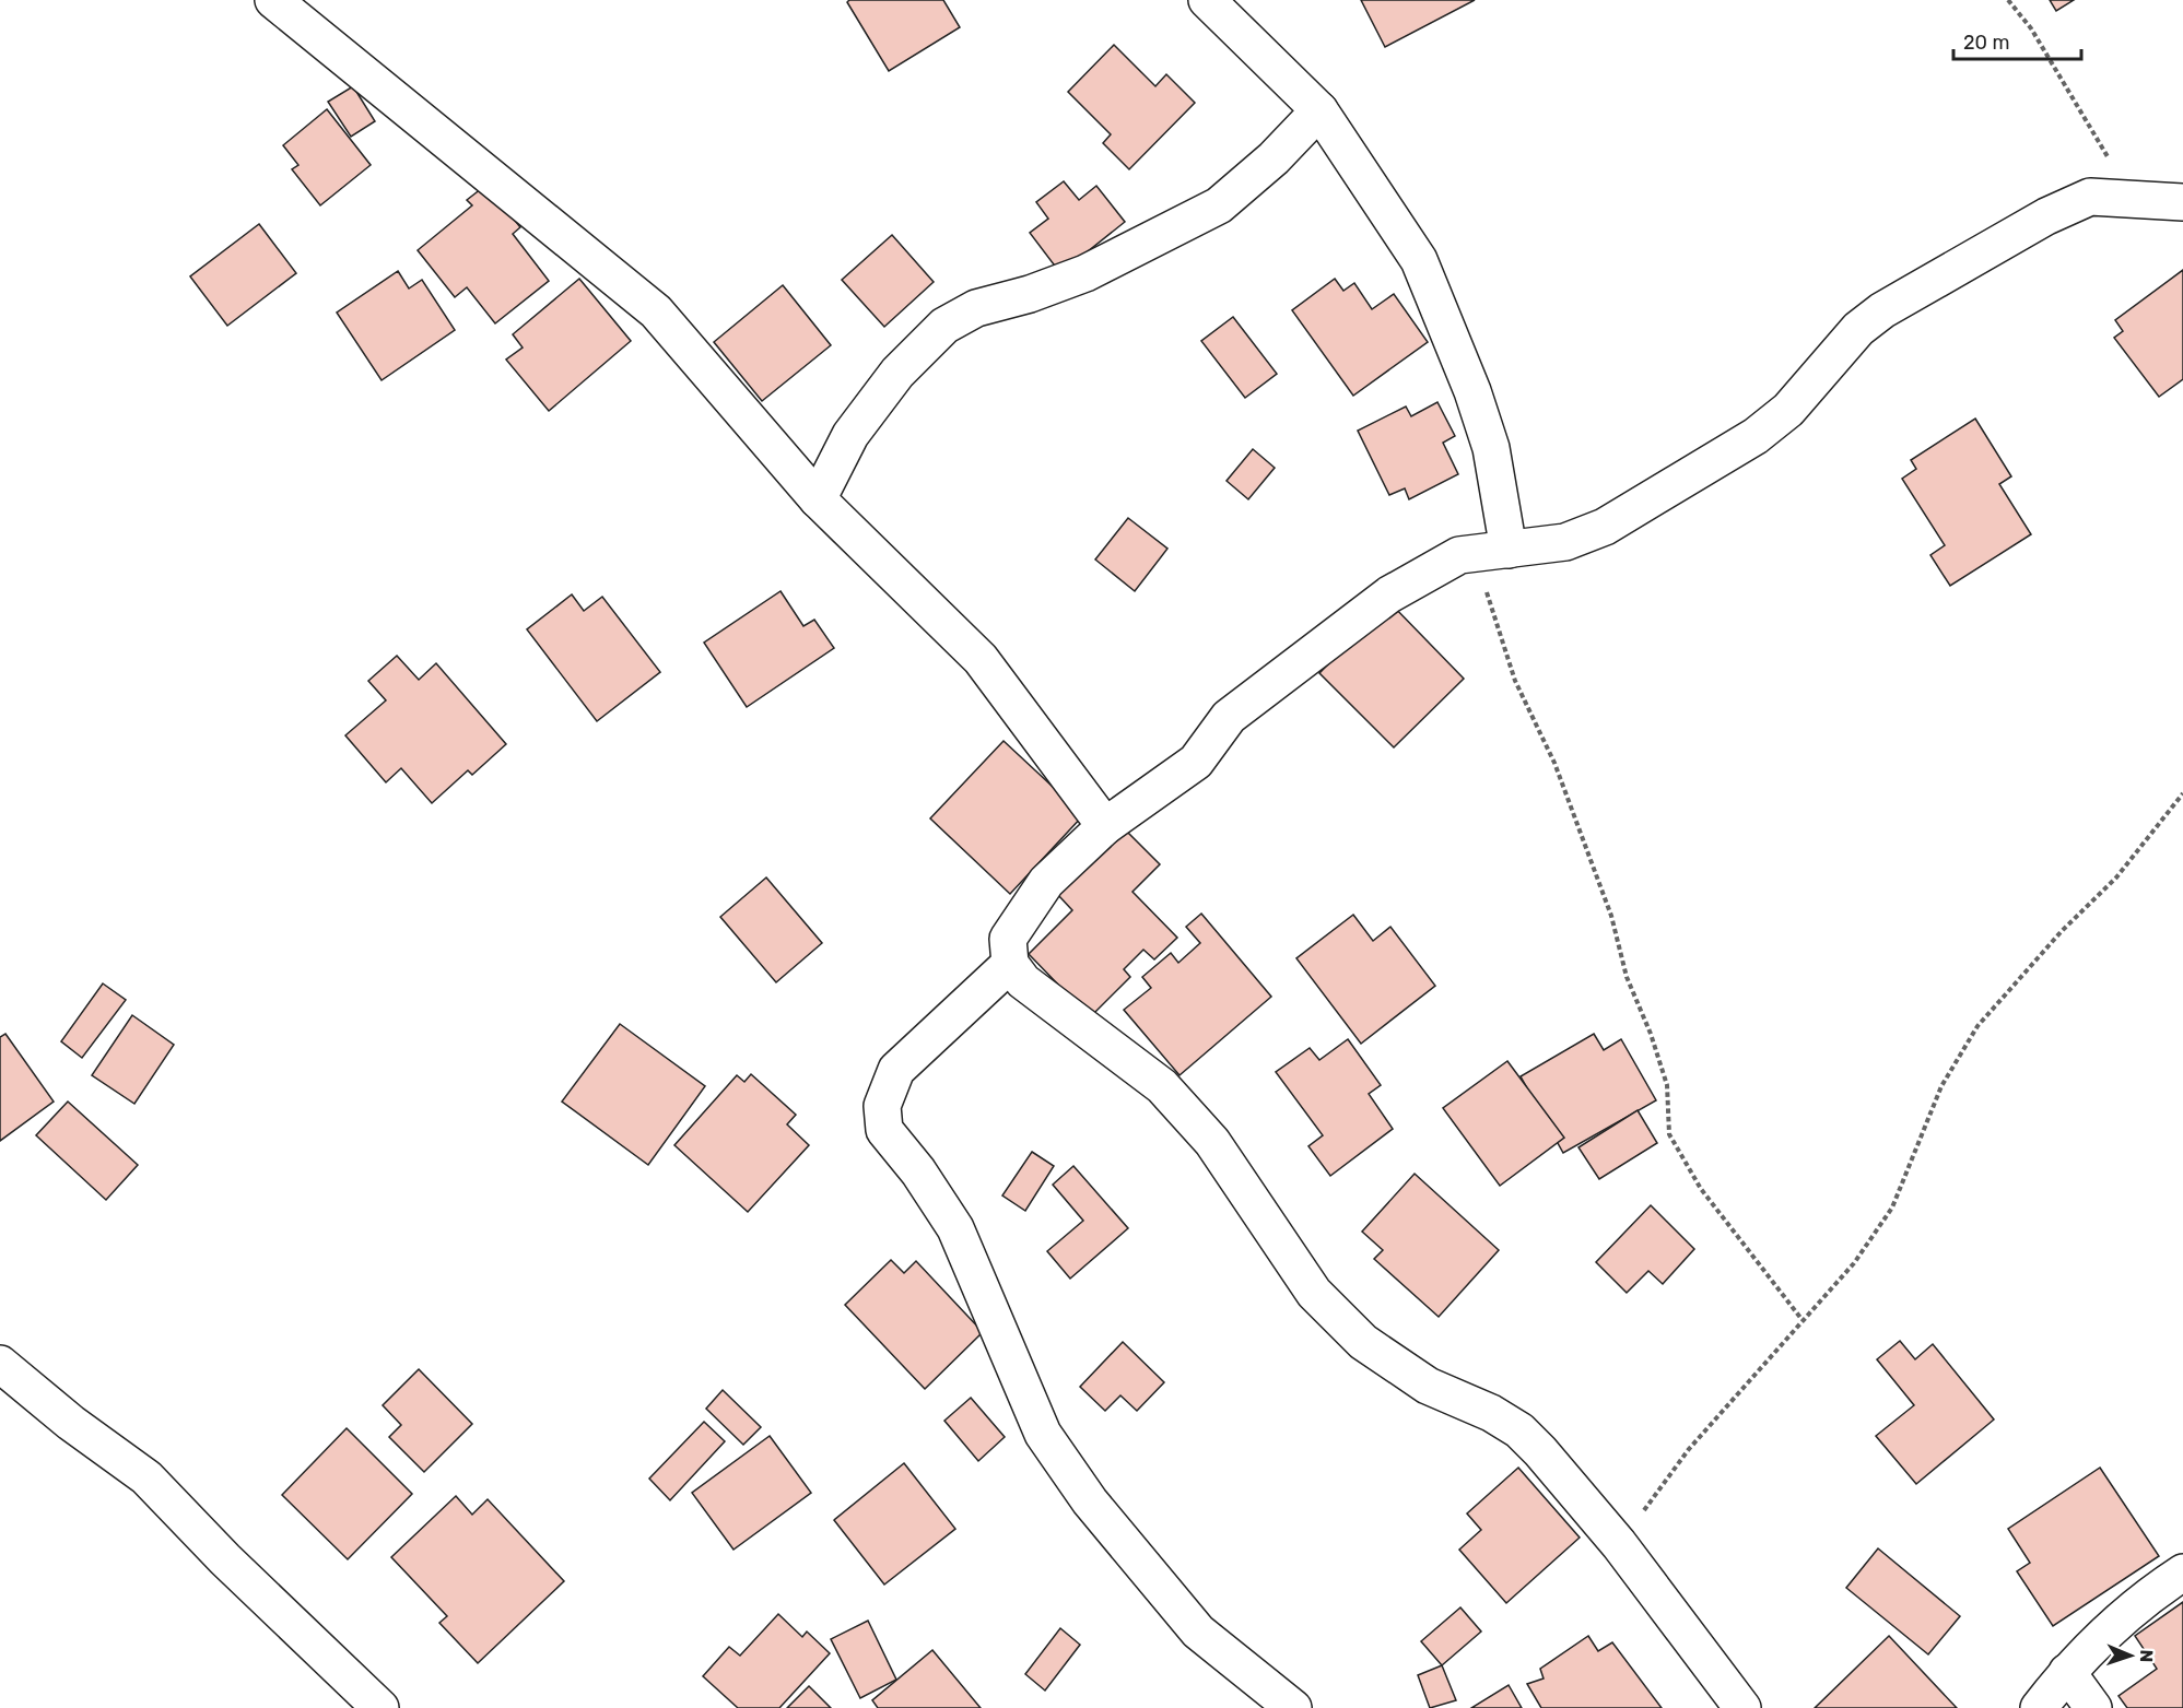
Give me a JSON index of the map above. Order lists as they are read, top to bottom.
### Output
{
  "scale_bar": "20 m",
  "north": "right"
}
